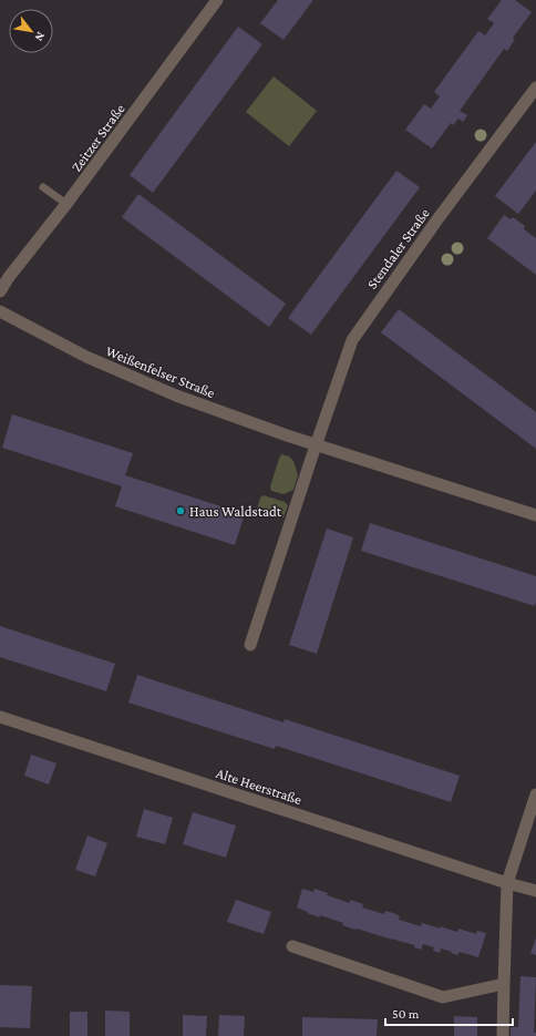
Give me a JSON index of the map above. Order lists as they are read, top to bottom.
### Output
{
  "streets": {
    "street": [
      "Zeitzer Straße",
      "Stendaler Straße",
      "Weißenfelser Straße",
      "Alte Heerstraße"
    ]
  },
  "crossings": [
    ["Stendaler Straße", "Weißenfelser Straße"]
  ],
  "places": ["Haus Waldstadt"],
  "scale_bar": "50 m",
  "north": "bottom right"
}
